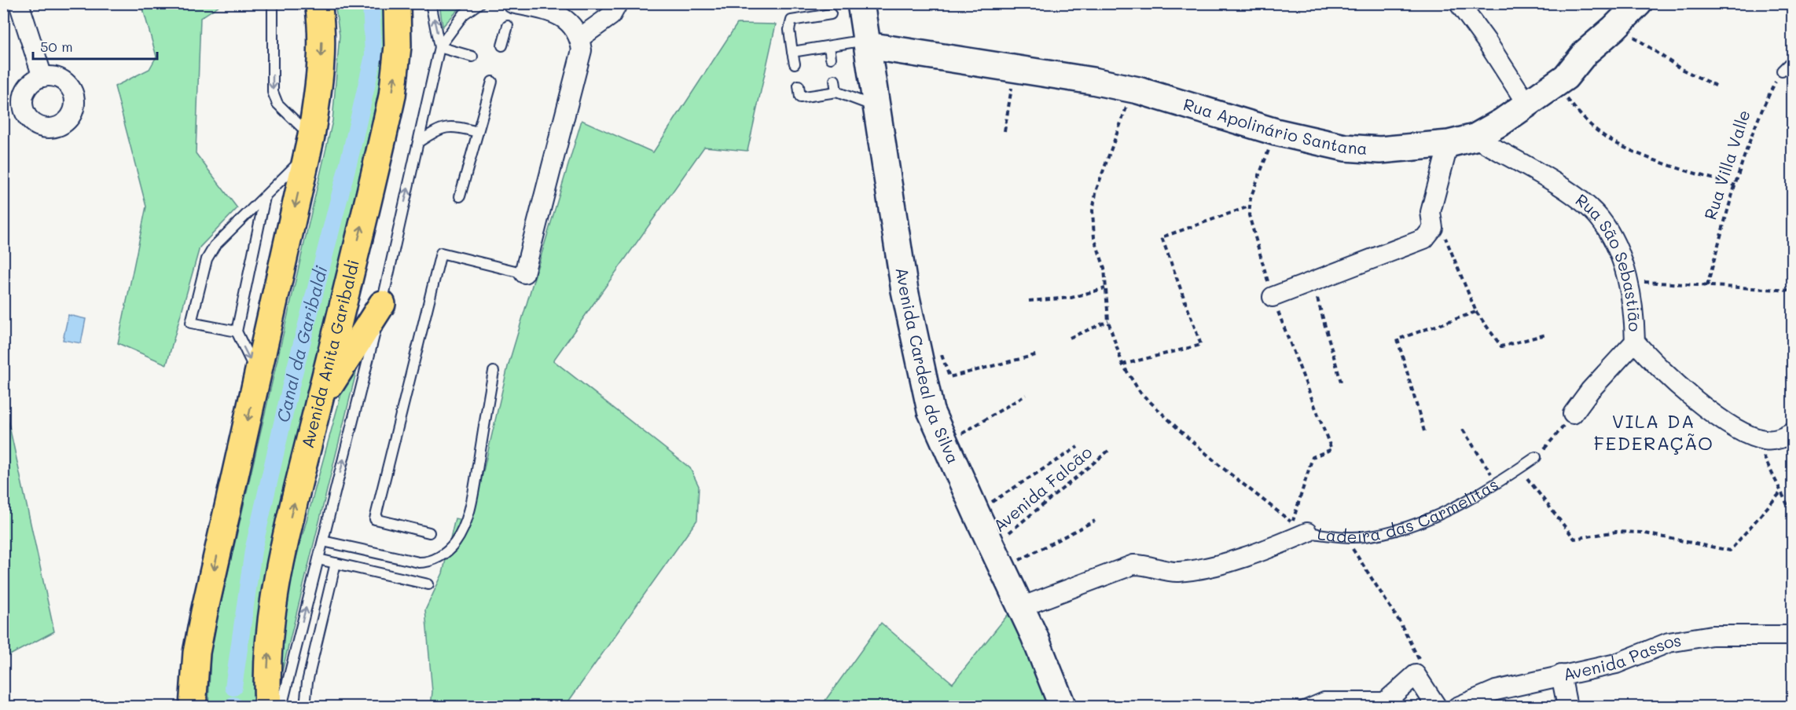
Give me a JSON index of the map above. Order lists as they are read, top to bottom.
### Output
{
  "streets": {
    "main road": ["Avenida Anita Garibaldi"],
    "street": [
      "Rua Apolinário Santana",
      "Rua São Sebastião",
      "Avenida Cardeal da Silva",
      "Ladeira das Carmelitas",
      "Avenida Passos"
    ],
    "path": ["Rua Villa Valle", "Avenida Falcão"]
  },
  "crossings": [
    ["Rua Apolinário Santana", "Rua São Sebastião"],
    ["Rua Apolinário Santana", "Avenida Cardeal da Silva"],
    ["Avenida Cardeal da Silva", "Avenida Falcão"],
    ["Avenida Cardeal da Silva", "Ladeira das Carmelitas"]
  ],
  "districts": ["VILA DA FEDERAÇÃO"],
  "water": ["Canal da Garibaldi"],
  "scale_bar": "50 m"
}
